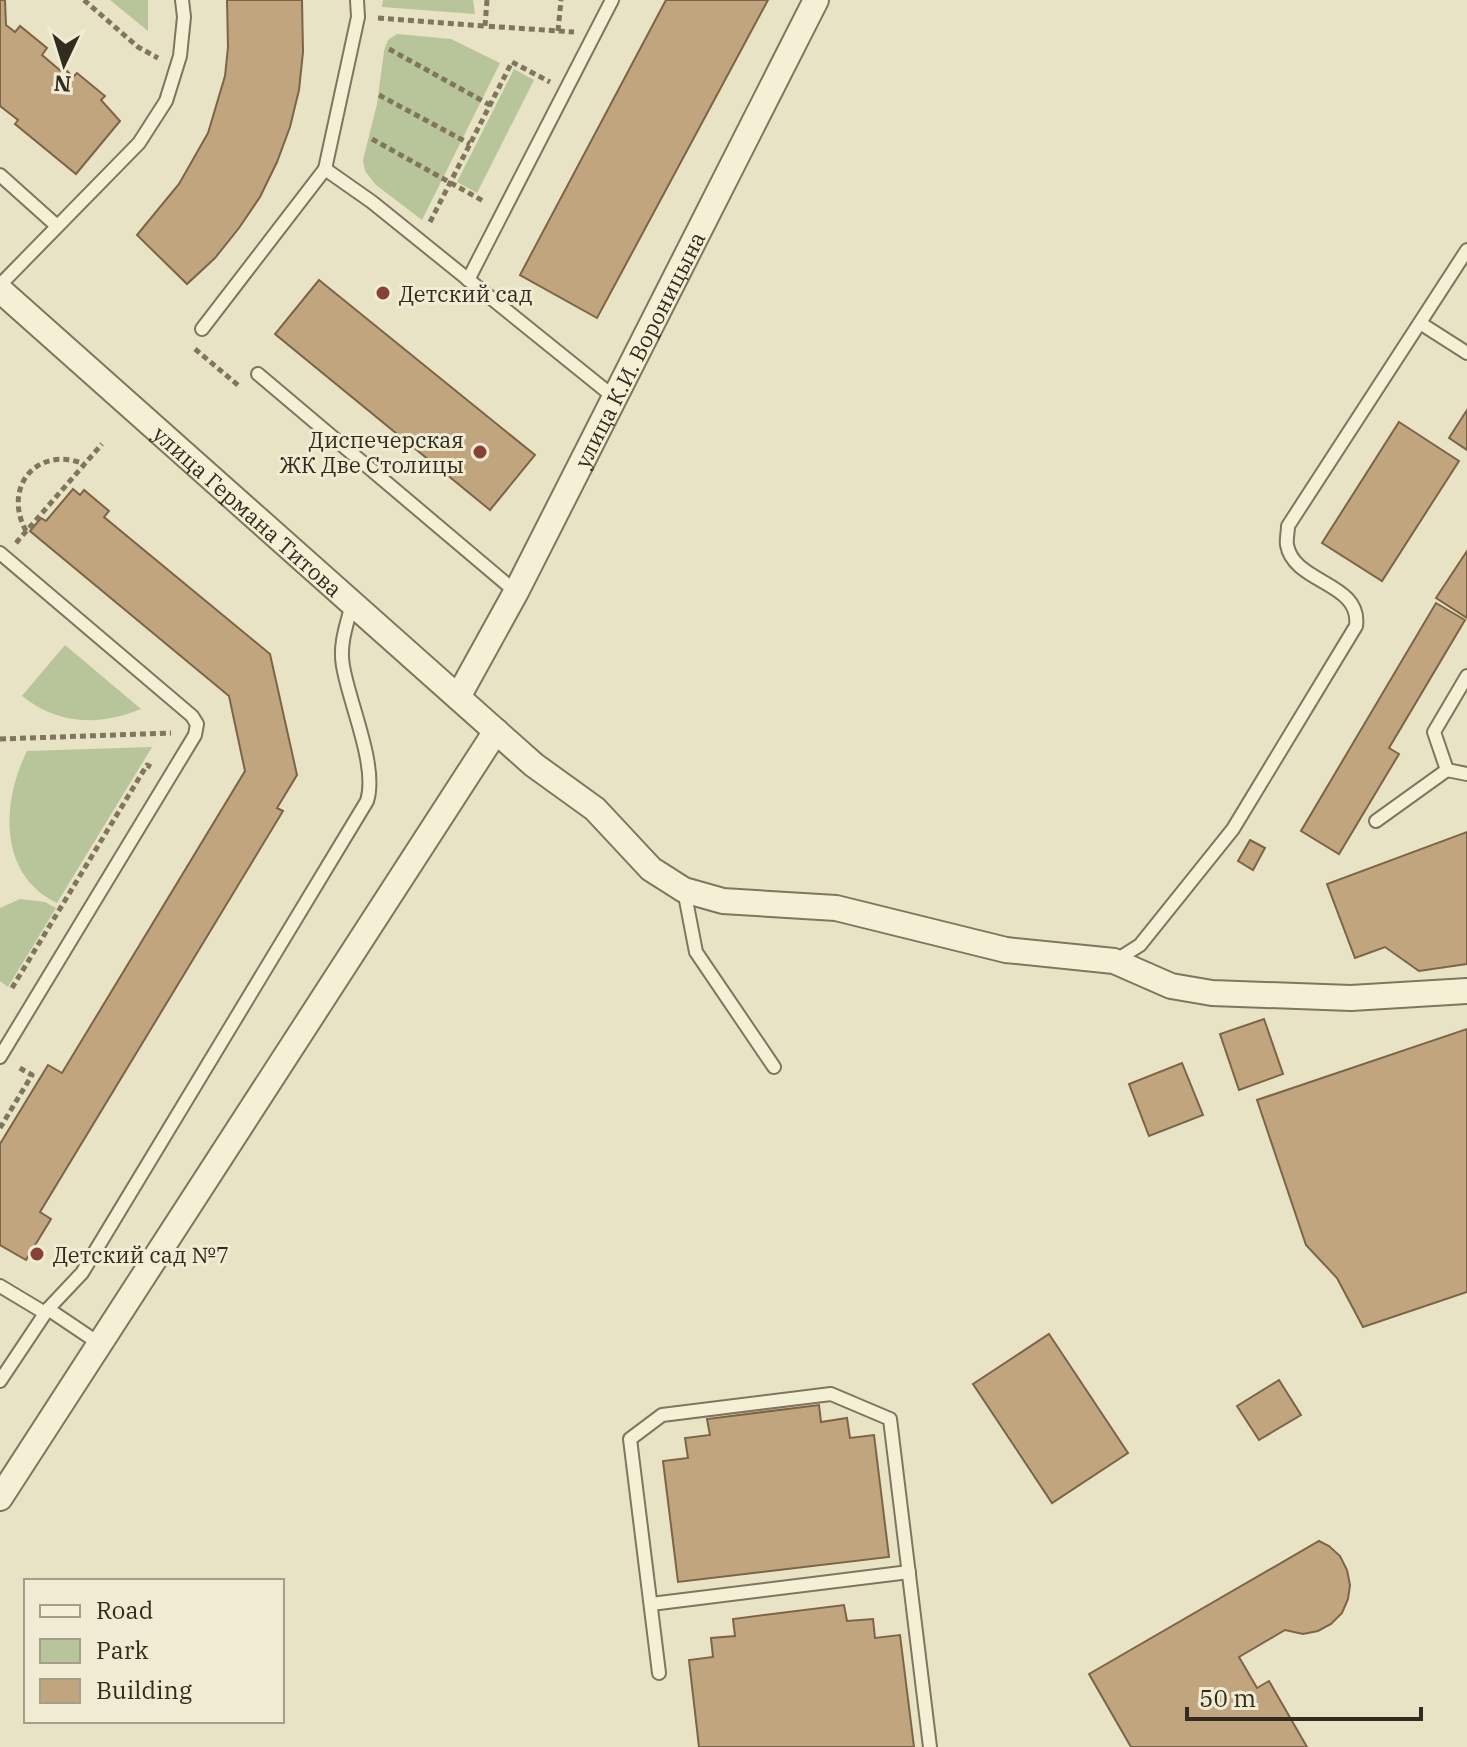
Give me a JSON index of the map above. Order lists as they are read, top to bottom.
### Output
{
  "streets": {
    "street": ["улица К.И. Вороницына", "улица Германа Титова"]
  },
  "crossings": [
    ["улица К.И. Вороницына", "улица Германа Титова"]
  ],
  "places": ["Детский сад", "Диспечерская ЖК Две Столицы", "Детский сад №7"],
  "legend": ["Road", "Park", "Building"],
  "scale_bar": "50 m",
  "north": "bottom"
}
